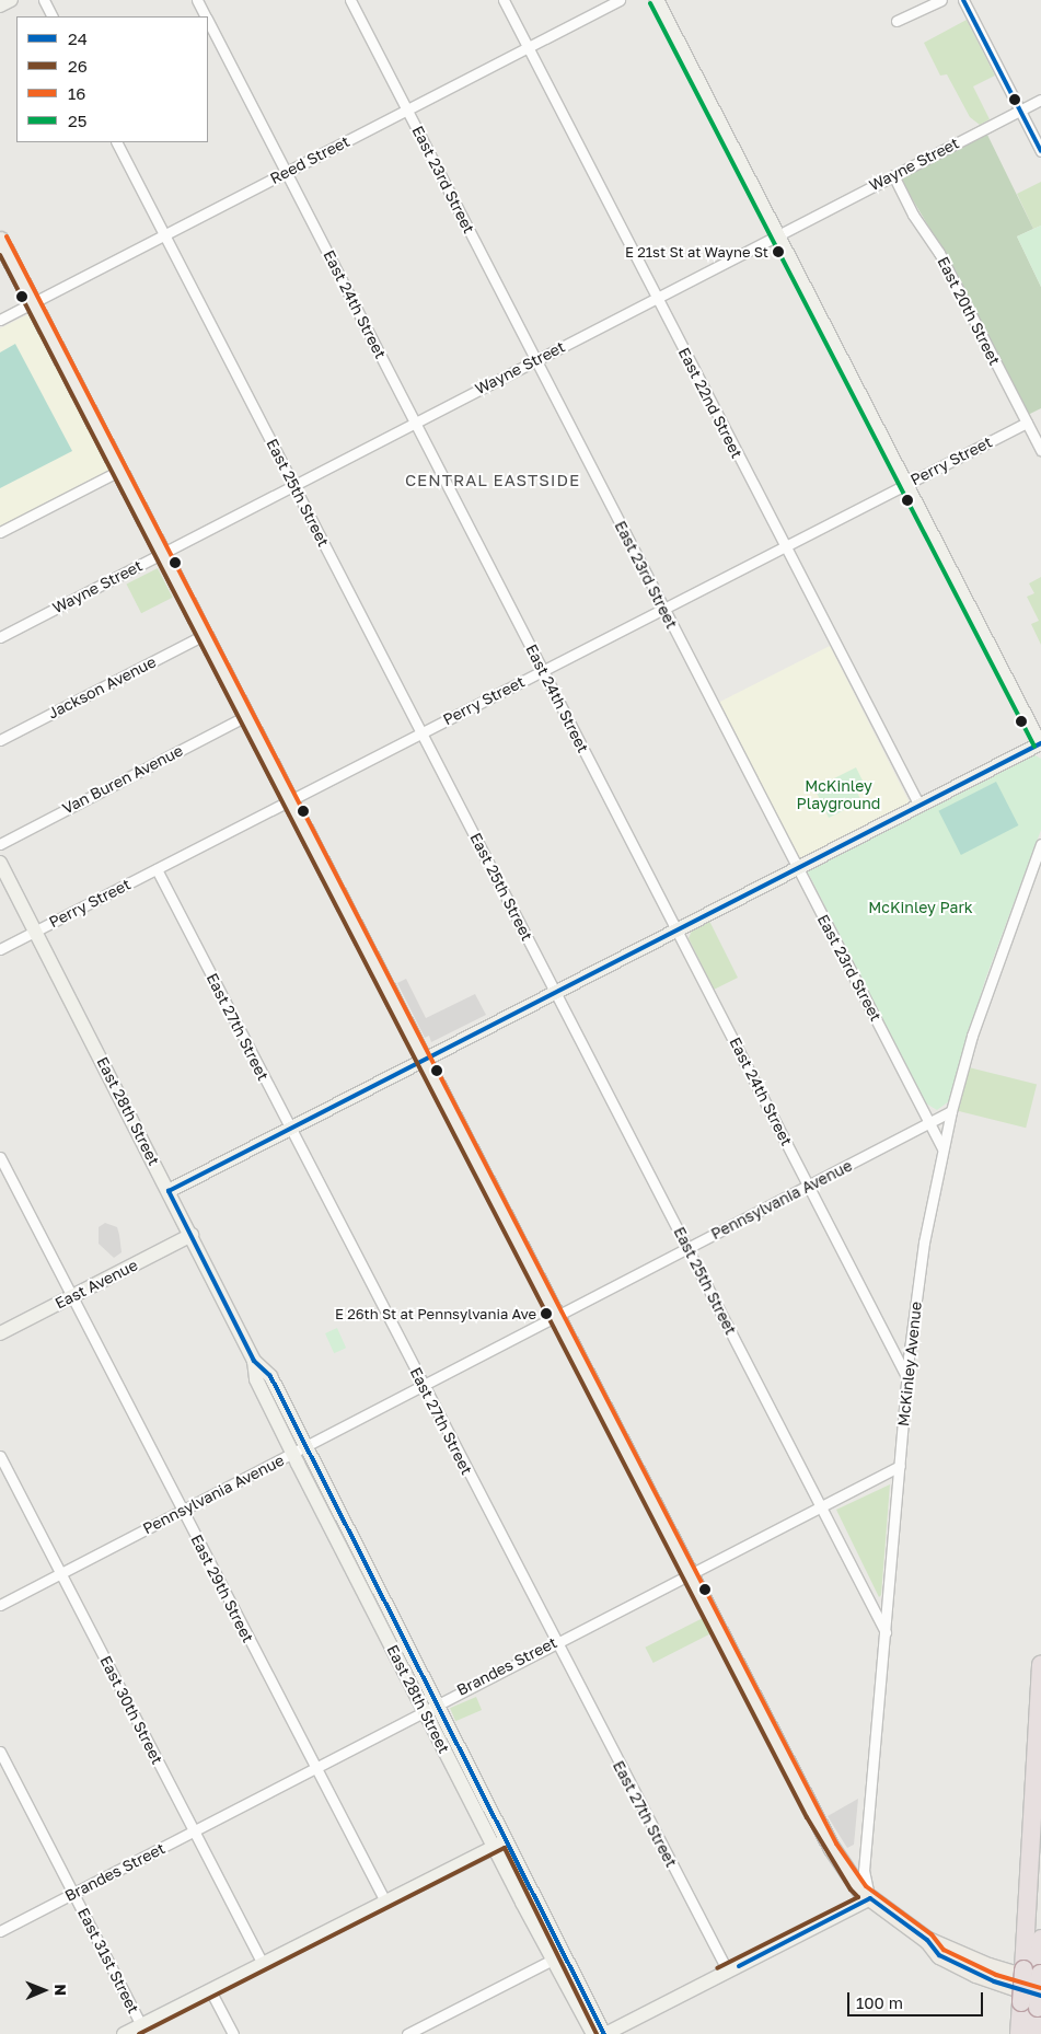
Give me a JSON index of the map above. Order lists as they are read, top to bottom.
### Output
{
  "streets": {
    "street": [
      "Reed Street",
      "Wayne Street",
      "East 23rd Street",
      "East 24th Street",
      "East 20th Street",
      "East 22nd Street",
      "Perry Street",
      "East 25th Street",
      "Jackson Avenue",
      "Van Buren Avenue",
      "East 27th Street",
      "East 28th Street",
      "Pennsylvania Avenue",
      "East Avenue",
      "McKinley Avenue",
      "East 29th Street",
      "Brandes Street",
      "East 30th Street",
      "East 31st Street"
    ]
  },
  "crossings": [
    ["Reed Street", "East 23rd Street"],
    ["Reed Street", "East 24th Street"],
    ["Reed Street", "East 22nd Street"],
    ["Reed Street", "East 25th Street"],
    ["Wayne Street", "East 23rd Street"],
    ["Wayne Street", "East 24th Street"],
    ["Wayne Street", "East 20th Street"],
    ["Wayne Street", "East 22nd Street"],
    ["Wayne Street", "East 25th Street"],
    ["East 23rd Street", "Perry Street"],
    ["East 23rd Street", "Pennsylvania Avenue"],
    ["East 23rd Street", "McKinley Avenue"],
    ["East 24th Street", "Perry Street"],
    ["East 24th Street", "Pennsylvania Avenue"],
    ["East 24th Street", "McKinley Avenue"],
    ["East 20th Street", "Perry Street"],
    ["East 22nd Street", "Perry Street"],
    ["Perry Street", "East 25th Street"],
    ["Perry Street", "East 27th Street"],
    ["Perry Street", "East 28th Street"],
    ["East 25th Street", "Pennsylvania Avenue"],
    ["East 25th Street", "McKinley Avenue"],
    ["East 25th Street", "Brandes Street"],
    ["East 27th Street", "Pennsylvania Avenue"],
    ["East 27th Street", "Brandes Street"],
    ["East 28th Street", "Pennsylvania Avenue"],
    ["East 28th Street", "East Avenue"],
    ["East 28th Street", "Brandes Street"],
    ["Pennsylvania Avenue", "McKinley Avenue"],
    ["Pennsylvania Avenue", "East 29th Street"],
    ["Pennsylvania Avenue", "East 30th Street"],
    ["East Avenue", "East 29th Street"],
    ["McKinley Avenue", "Brandes Street"],
    ["East 29th Street", "Brandes Street"],
    ["Brandes Street", "East 30th Street"],
    ["Brandes Street", "East 31st Street"]
  ],
  "districts": ["CENTRAL EASTSIDE"],
  "parks": ["McKinley Playground", "McKinley Park"],
  "places": ["E 21st St at Wayne St", "E 26th St at Pennsylvania Ave"],
  "lines": [
    "transit line 24",
    "transit line 25",
    "transit line 16",
    "transit line 26"
  ],
  "legend": [
    "24",
    "26",
    "16",
    "25"
  ],
  "scale_bar": "100 m",
  "north": "right"
}
